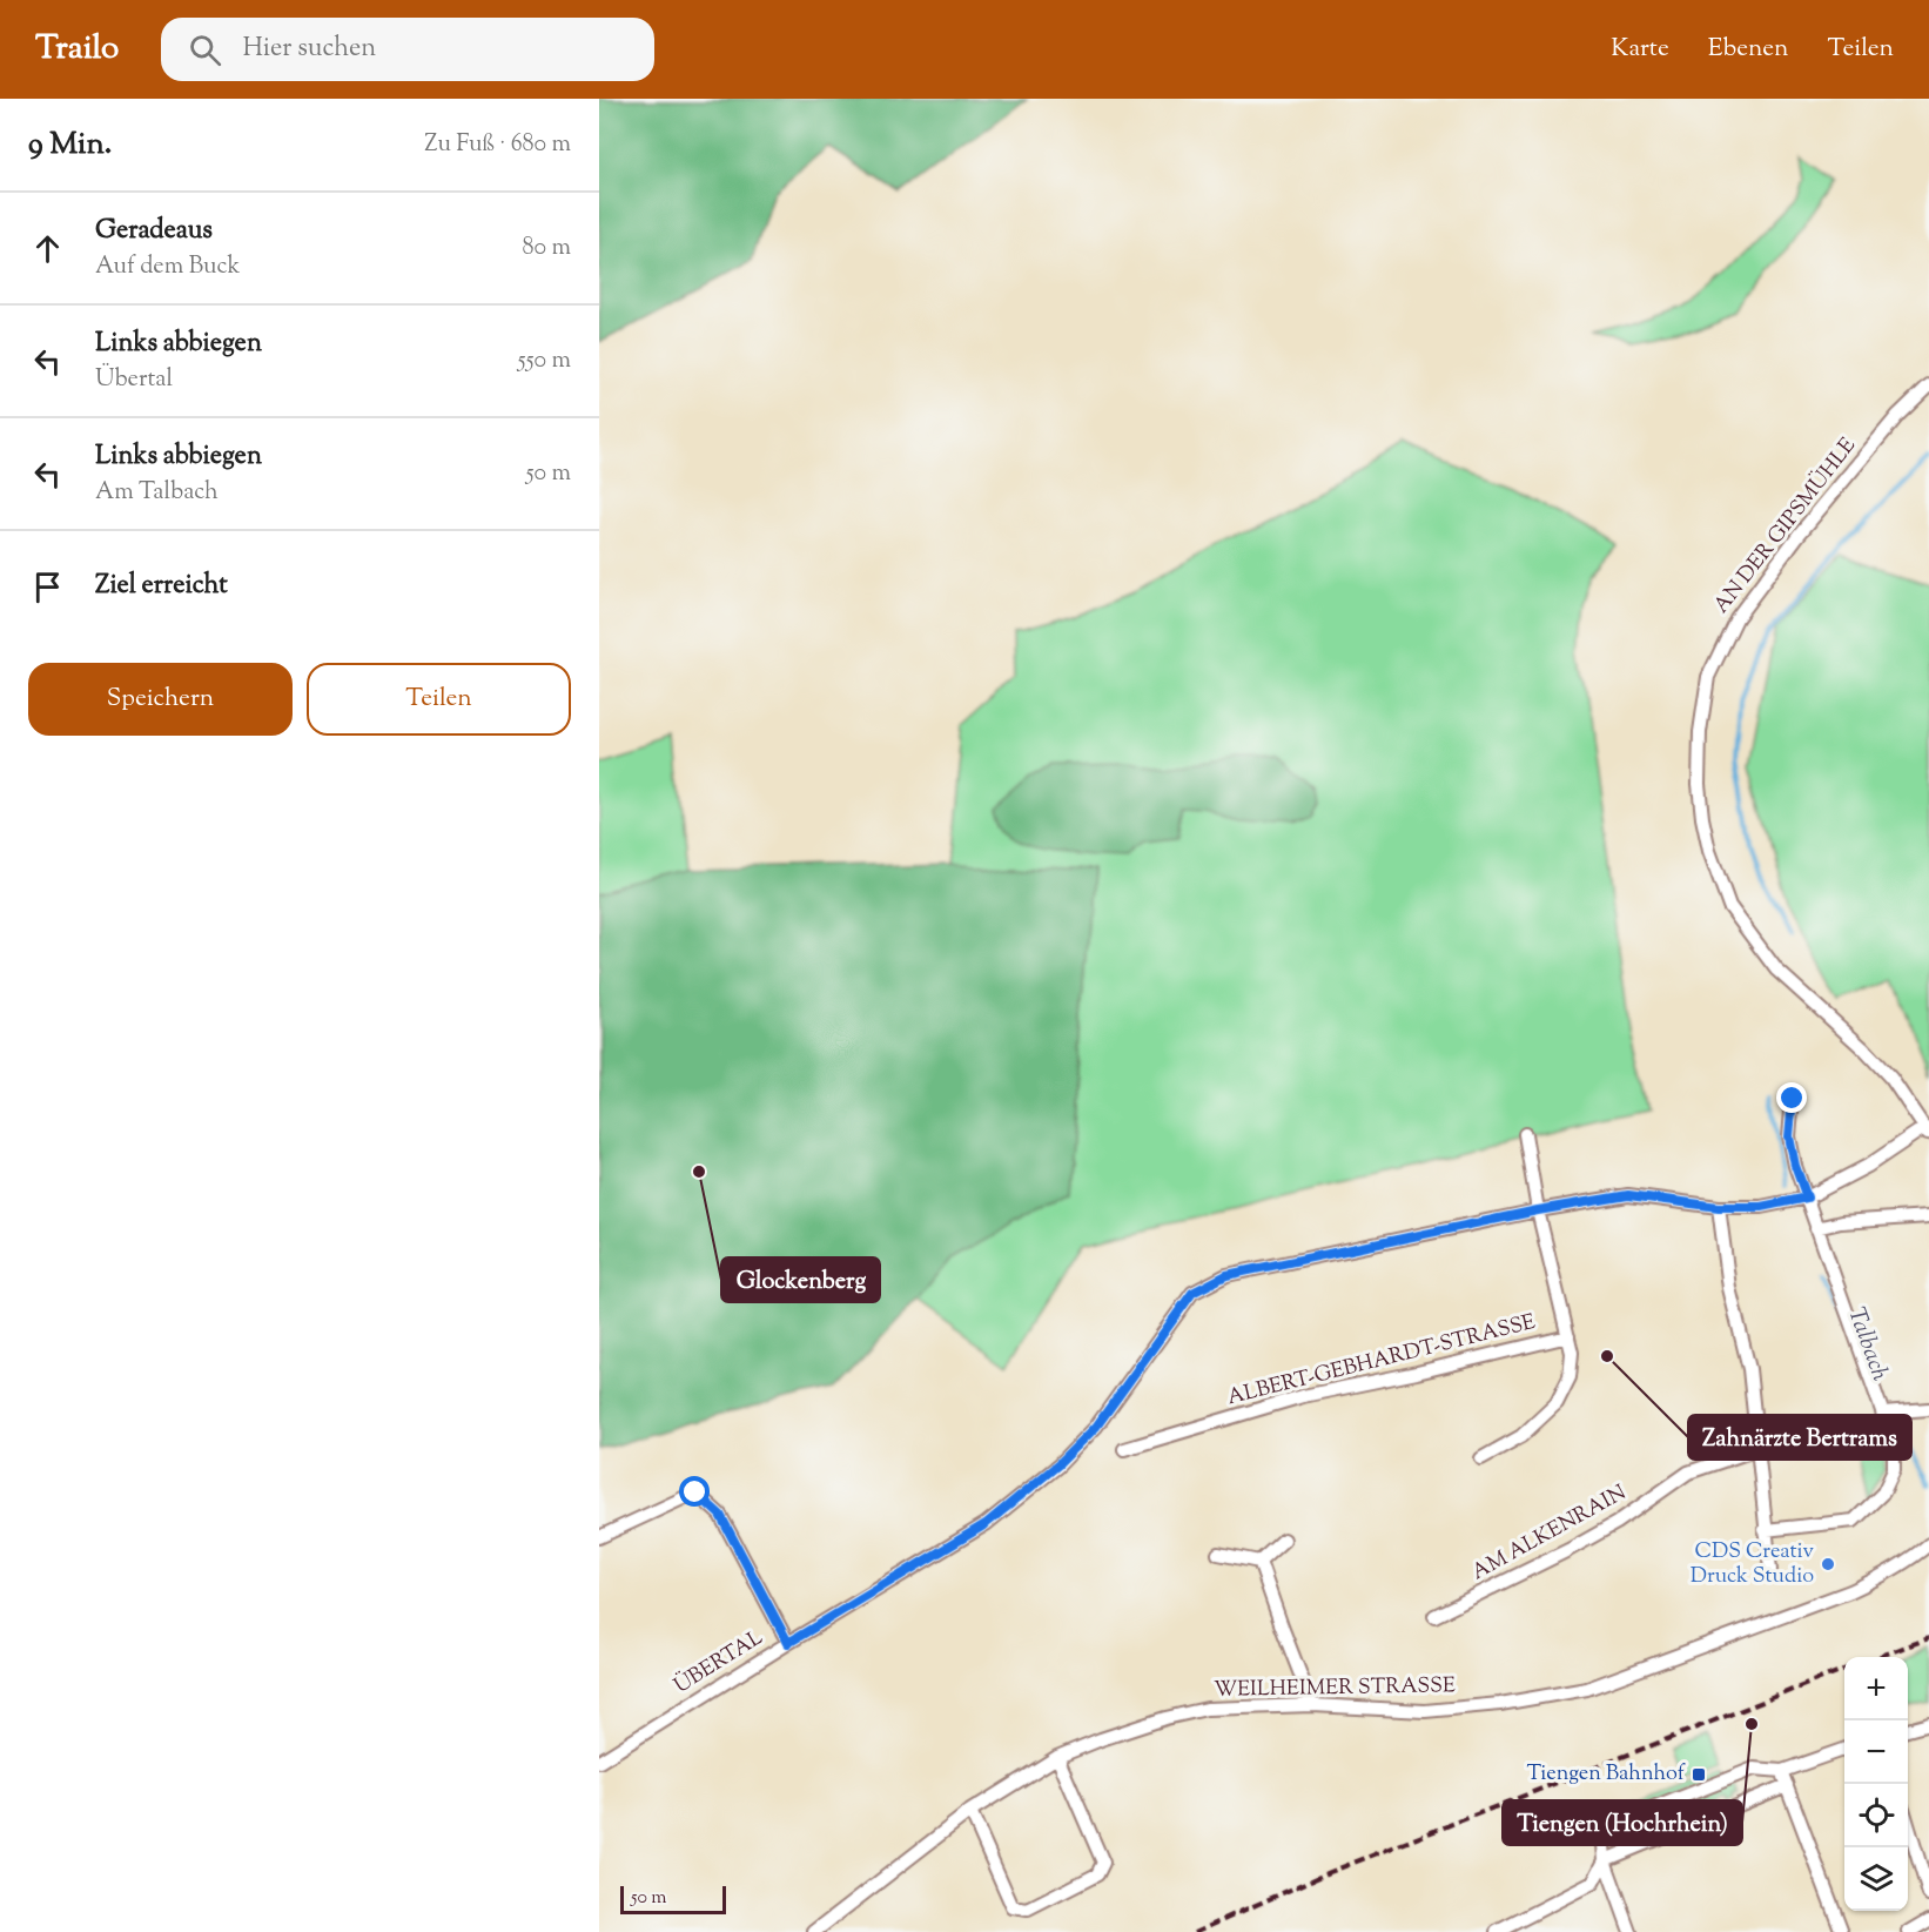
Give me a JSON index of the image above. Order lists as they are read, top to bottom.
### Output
{
  "streets": {
    "street": [
      "AN DER GIPSMÜHLE",
      "ALBERT-GEBHARDT-STRASSE",
      "AM ALKENRAIN",
      "ÜBERTAL",
      "WEILHEIMER STRASSE"
    ]
  },
  "crossings": [
    ["AN DER GIPSMÜHLE", "ÜBERTAL"],
    ["ALBERT-GEBHARDT-STRASSE", "ÜBERTAL"]
  ],
  "water": ["Talbach"],
  "places": {
    "other": [
      "Glockenberg",
      "Zahnärzte Bertrams",
      "CDS Creativ Druck Studio",
      "Tiengen (Hochrhein)"
    ],
    "transit": ["Tiengen Bahnhof"]
  },
  "scale_bar": "50 m",
  "page": {
    "header": "Trailo",
    "search": "Hier suchen",
    "nav": ["Karte", "Ebenen", "Teilen"],
    "heading": ["9 Min.", "Zu Fuß · 680 m"],
    "list": [
      ["Geradeaus", "Auf dem Buck", "80 m"],
      ["Links abbiegen", "Übertal", "550 m"],
      ["Links abbiegen", "Am Talbach", "50 m"],
      "Ziel erreicht"
    ],
    "buttons": ["Speichern", "Teilen"],
    "map_buttons": ["+", "−"],
    "scale": "50 m"
  }
}
